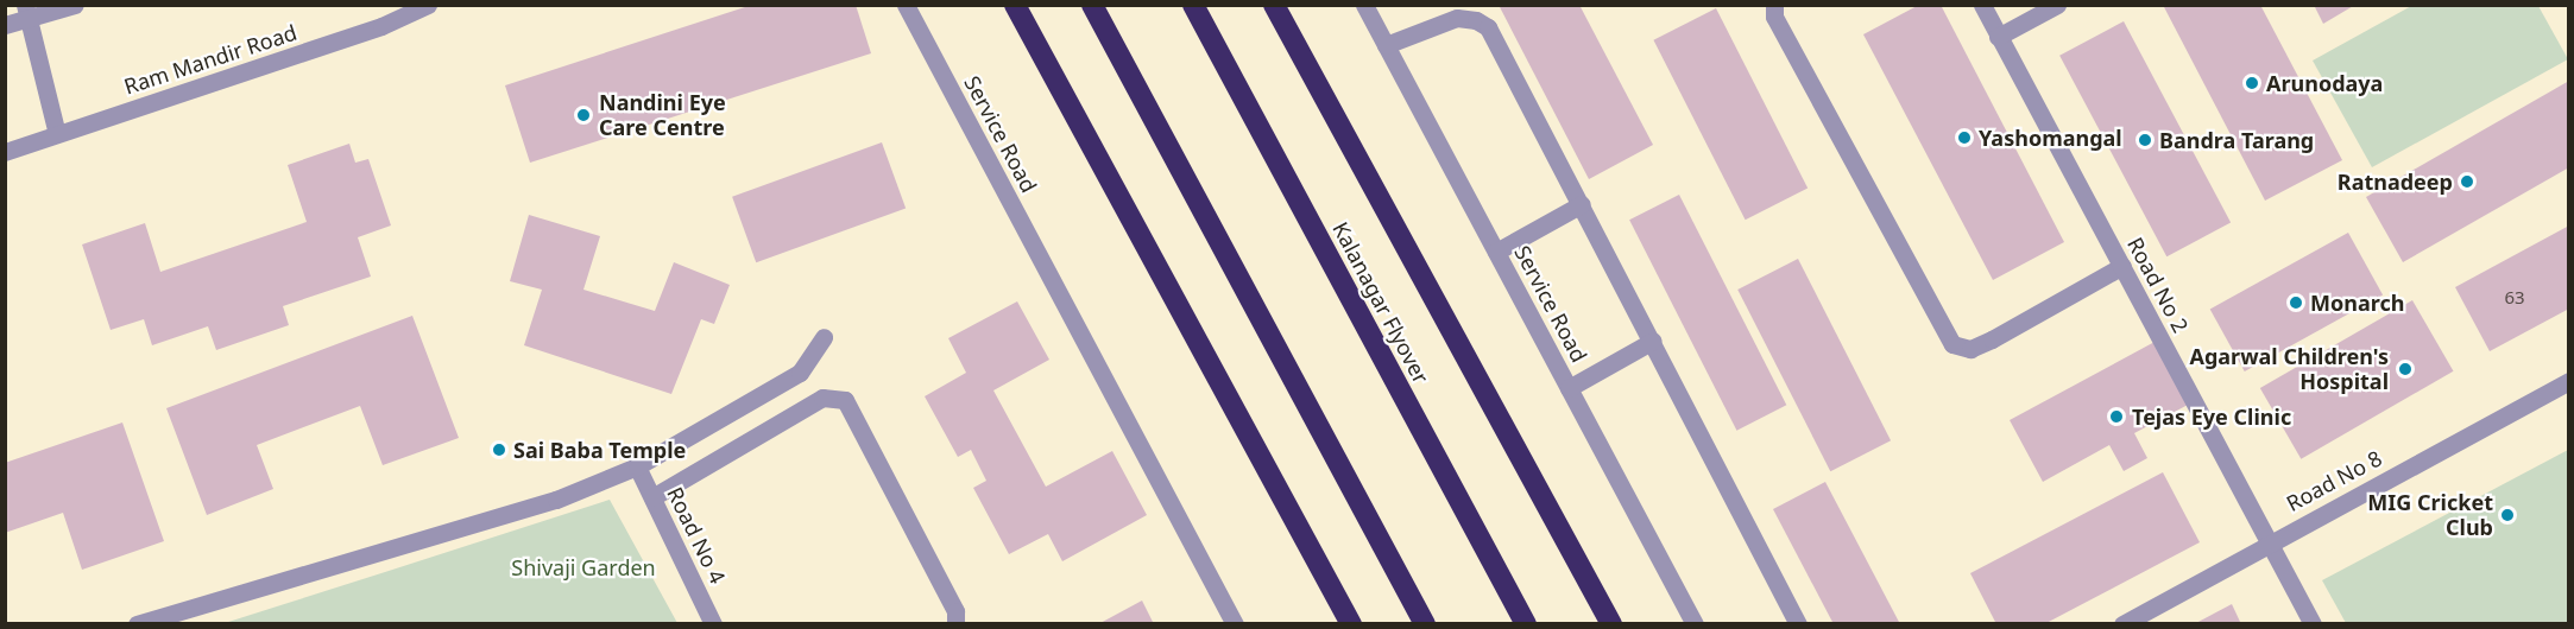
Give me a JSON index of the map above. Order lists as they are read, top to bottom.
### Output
{
  "streets": {
    "highway": ["Kalanagar Flyover"],
    "street": [
      "Ram Mandir Road",
      "Service Road",
      "Road No 2",
      "Road No 8",
      "Road No 4"
    ]
  },
  "crossings": [
    ["Road No 2", "Road No 8"]
  ],
  "parks": ["Shivaji Garden"],
  "places": [
    "Arunodaya",
    "Nandini Eye Care Centre",
    "Yashomangal",
    "Bandra Tarang",
    "Ratnadeep",
    "Monarch",
    "Agarwal Children's Hospital",
    "Tejas Eye Clinic",
    "Sai Baba Temple",
    "MIG Cricket Club"
  ],
  "house_numbers": ["63"]
}
